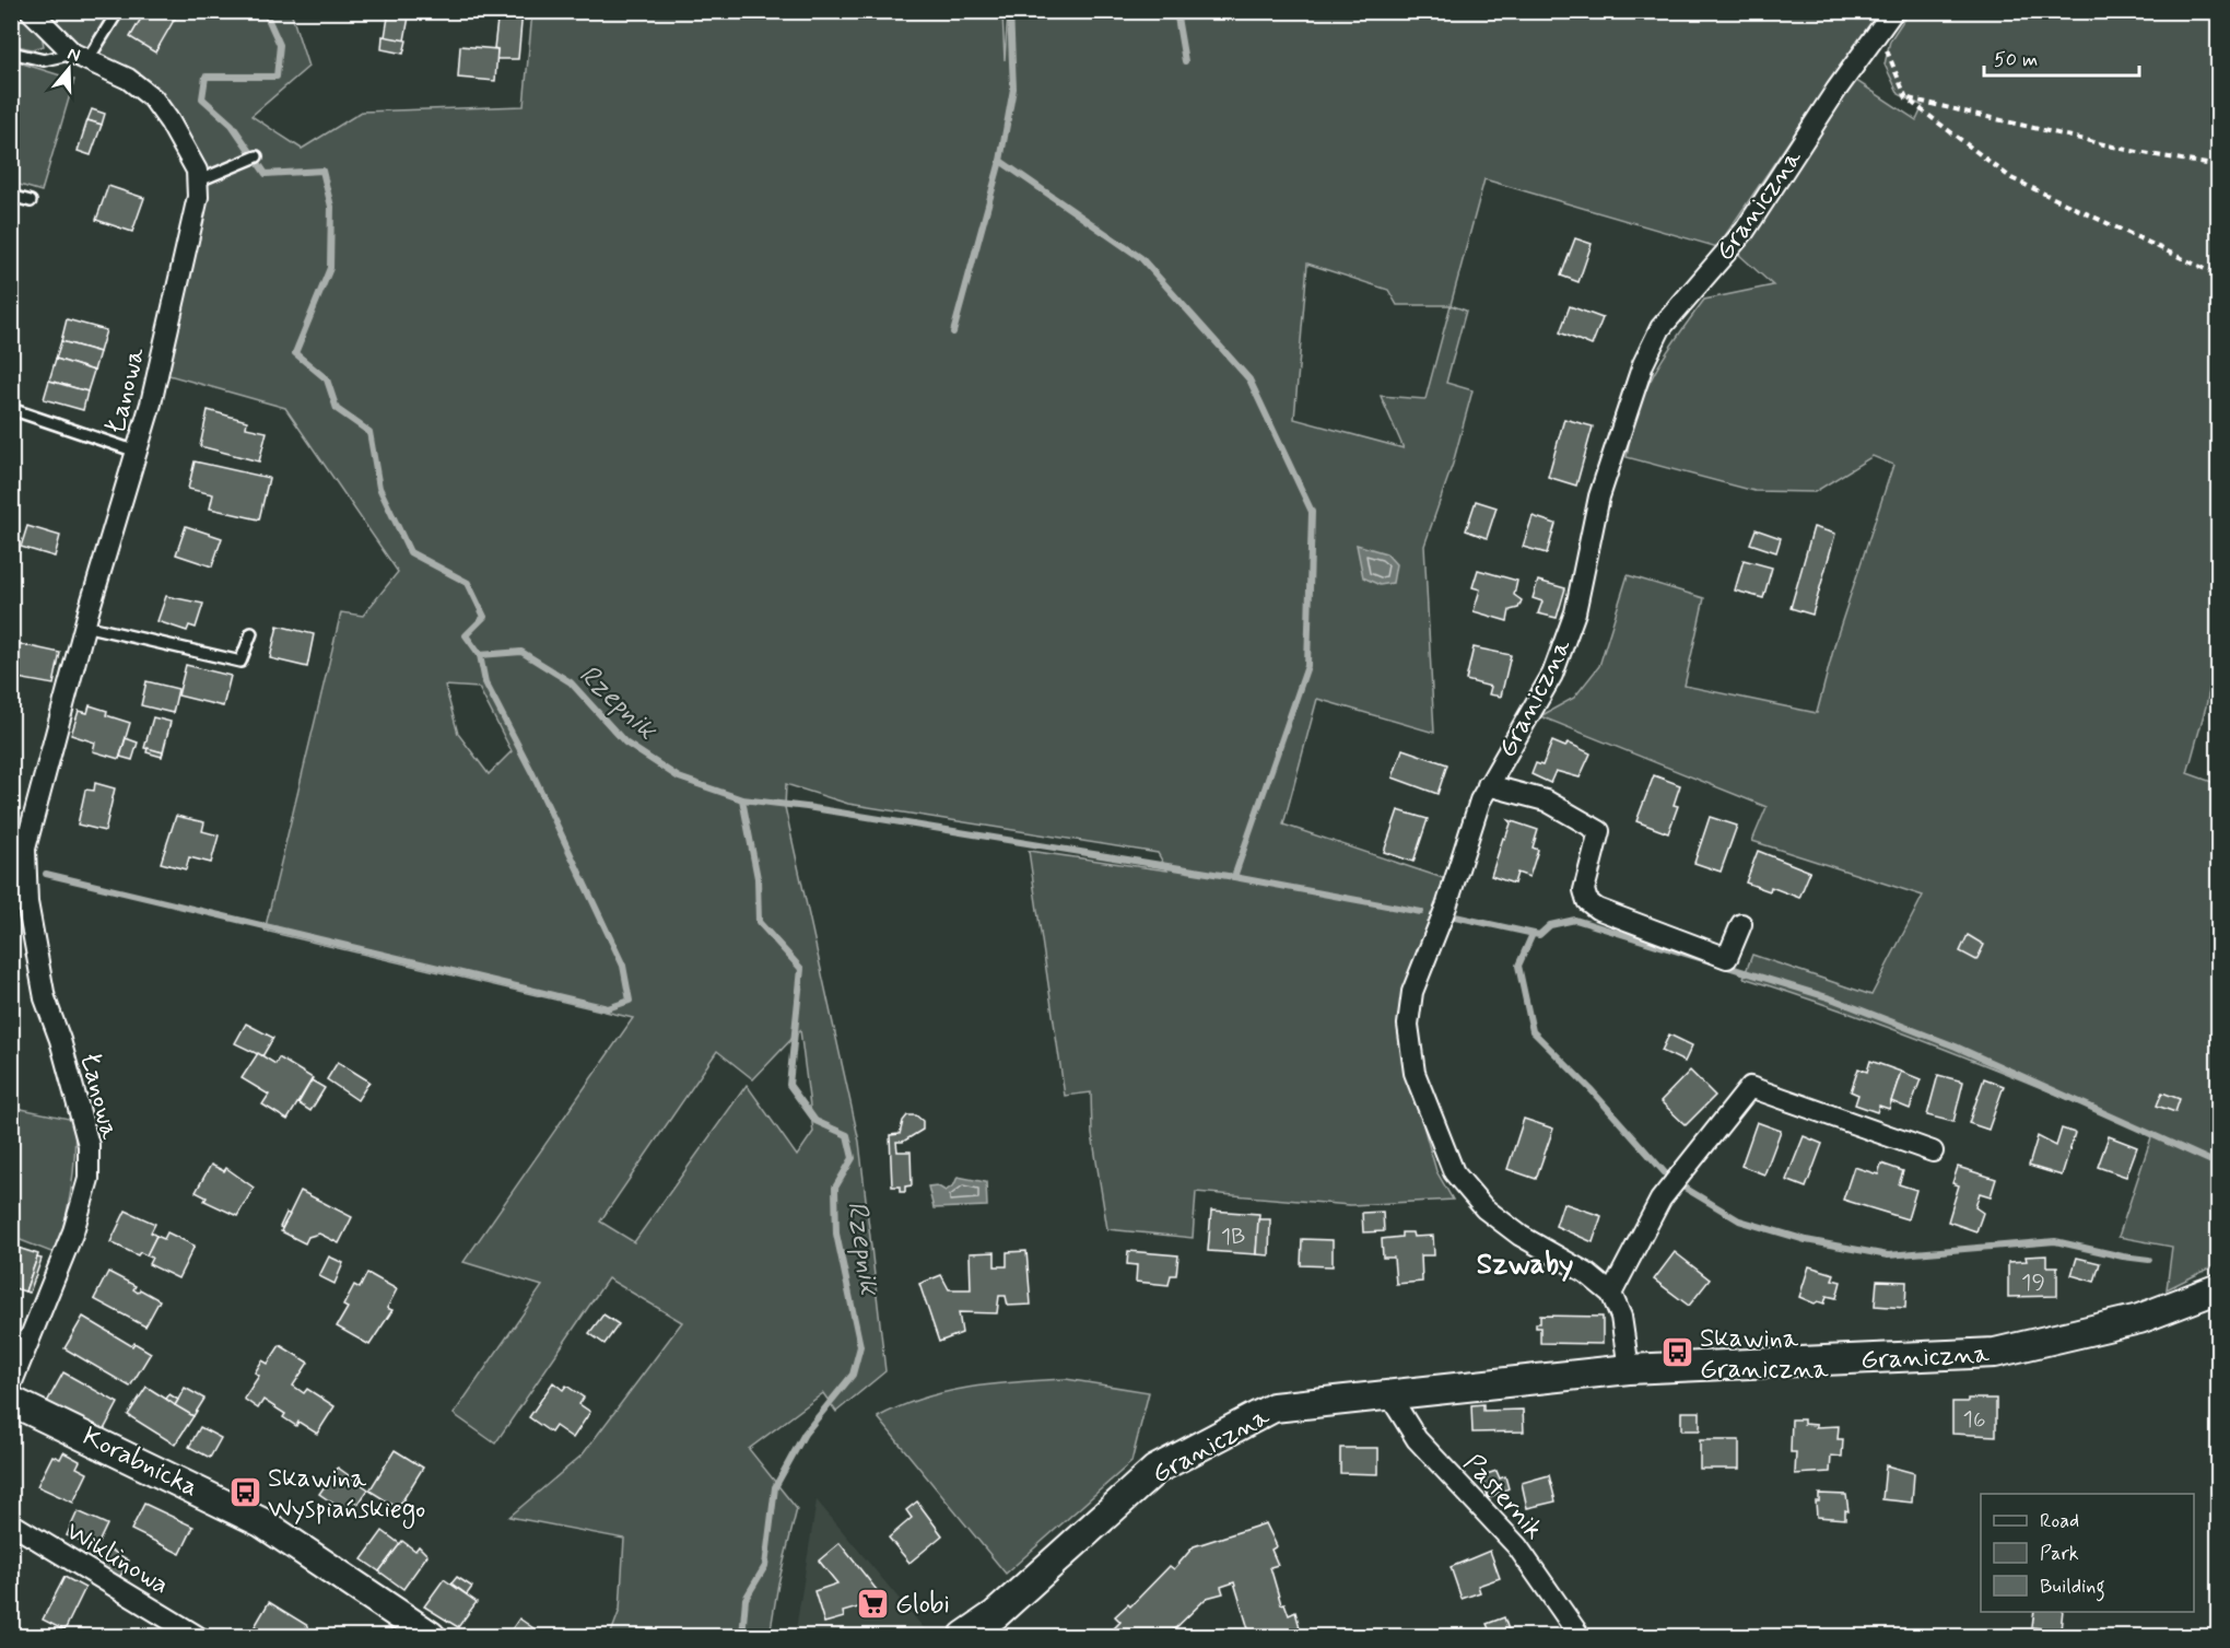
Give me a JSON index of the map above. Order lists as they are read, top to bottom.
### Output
{
  "streets": {
    "street": [
      "Graniczna",
      "Łanowa",
      "Korabnicka",
      "Pasternik",
      "Wiklinowa"
    ]
  },
  "crossings": [
    ["Graniczna", "Pasternik"]
  ],
  "districts": ["Szwaby"],
  "water": ["Rzepnik"],
  "places": {
    "bus stop": ["Skawina Graniczna", "Skawina Wyspiańskiego"],
    "supermarket": ["Globi"]
  },
  "house_numbers": ["1B", "19", "16"],
  "legend": ["Road", "Park", "Building"],
  "scale_bar": "50 m",
  "north": "top"
}
